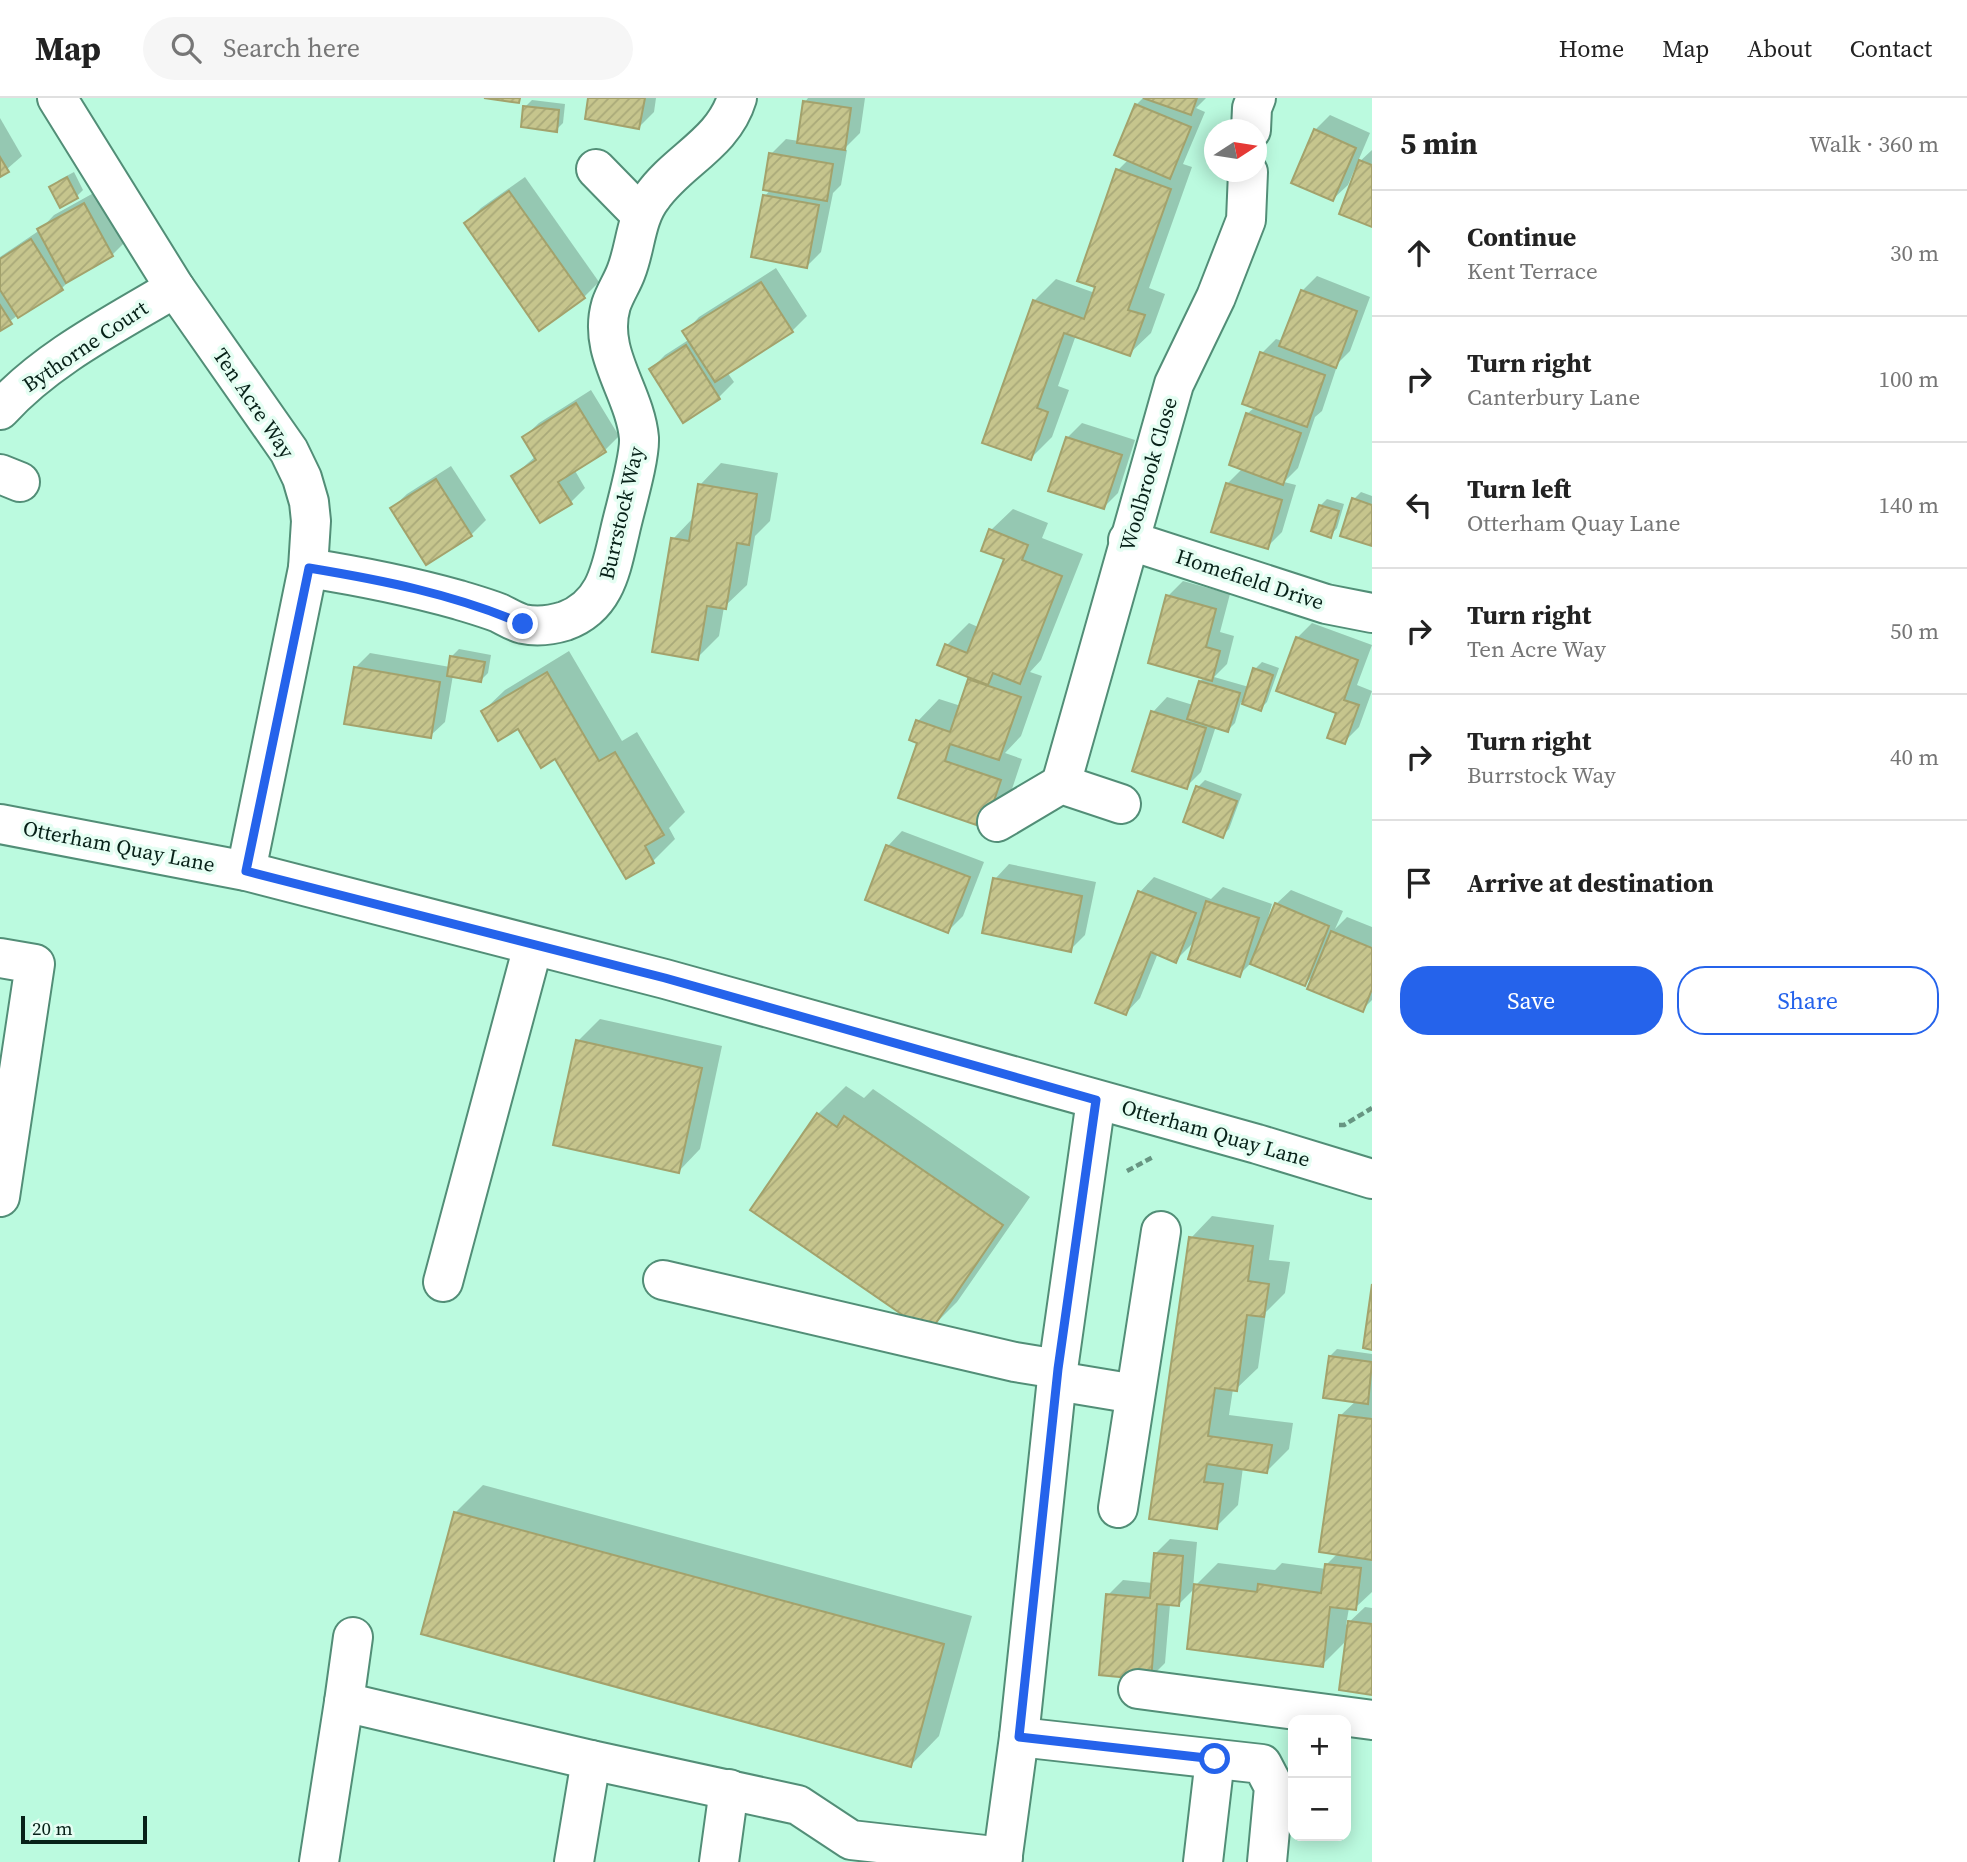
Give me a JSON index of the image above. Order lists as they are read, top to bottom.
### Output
{
  "streets": {
    "street": [
      "Bythorne Court",
      "Ten Acre Way",
      "Woolbrook Close",
      "Burrstock Way",
      "Homefield Drive",
      "Otterham Quay Lane"
    ]
  },
  "crossings": [
    ["Bythorne Court", "Ten Acre Way"],
    ["Ten Acre Way", "Burrstock Way"],
    ["Ten Acre Way", "Otterham Quay Lane"],
    ["Woolbrook Close", "Homefield Drive"]
  ],
  "scale_bar": "20 m",
  "north": "right",
  "page": {
    "header": "Map",
    "search": "Search here",
    "nav": [
      "Home",
      "Map",
      "About",
      "Contact"
    ],
    "heading": ["5 min", "Walk · 360 m"],
    "list": [
      ["Continue", "Kent Terrace", "30 m"],
      ["Turn right", "Canterbury Lane", "100 m"],
      ["Turn left", "Otterham Quay Lane", "140 m"],
      ["Turn right", "Ten Acre Way", "50 m"],
      ["Turn right", "Burrstock Way", "40 m"],
      "Arrive at destination"
    ],
    "buttons": ["Save", "Share"],
    "map_buttons": ["+", "−"],
    "scale": "20 m"
  }
}
